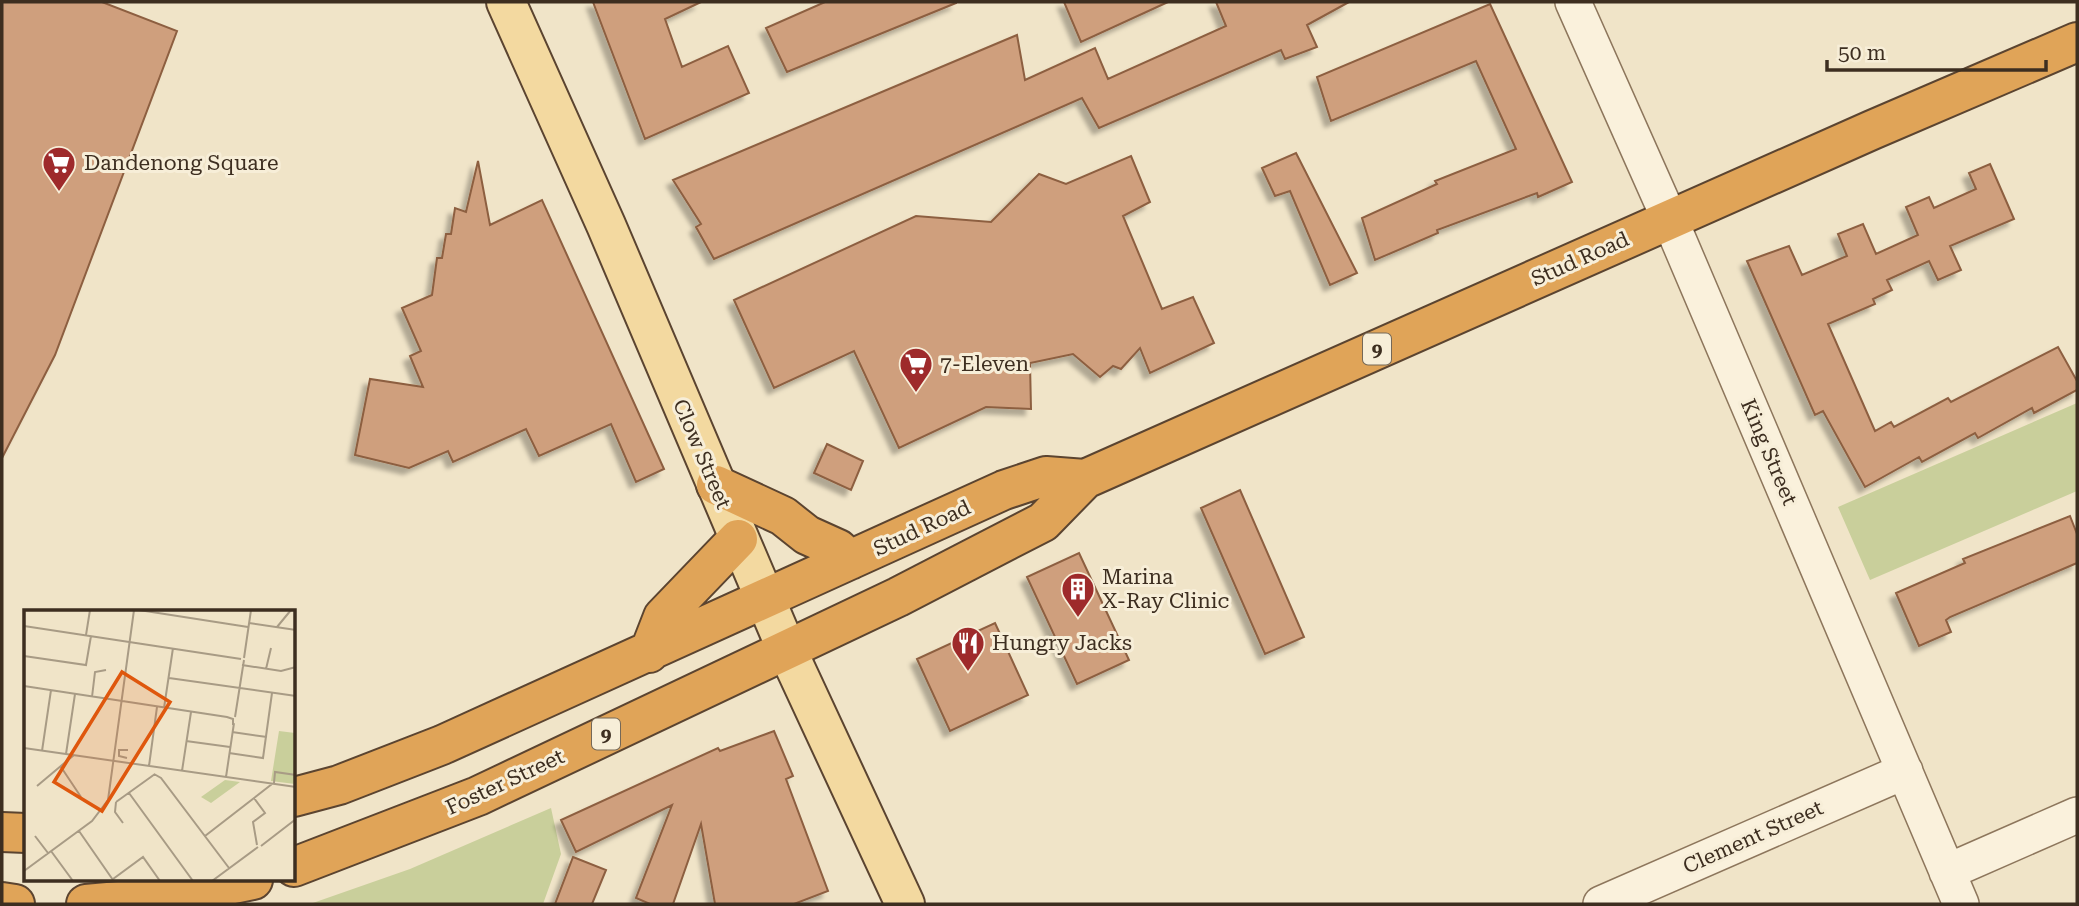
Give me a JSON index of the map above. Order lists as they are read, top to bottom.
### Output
{
  "streets": {
    "highway": ["Stud Road", "9", "Foster Street"],
    "main road": ["Clow Street"],
    "street": ["King Street", "Clement Street"]
  },
  "crossings": [
    ["Stud Road", "9"],
    ["Stud Road", "King Street"],
    ["Stud Road", "Clow Street"],
    ["Stud Road", "Foster Street"],
    ["9", "Clow Street"],
    ["King Street", "Clement Street"],
    ["Clow Street", "Foster Street"]
  ],
  "places": {
    "supermarket": ["Dandenong Square", "7-Eleven"],
    "building": ["Marina X-Ray Clinic"],
    "restaurant": ["Hungry Jacks"]
  },
  "scale_bar": "50 m"
}
